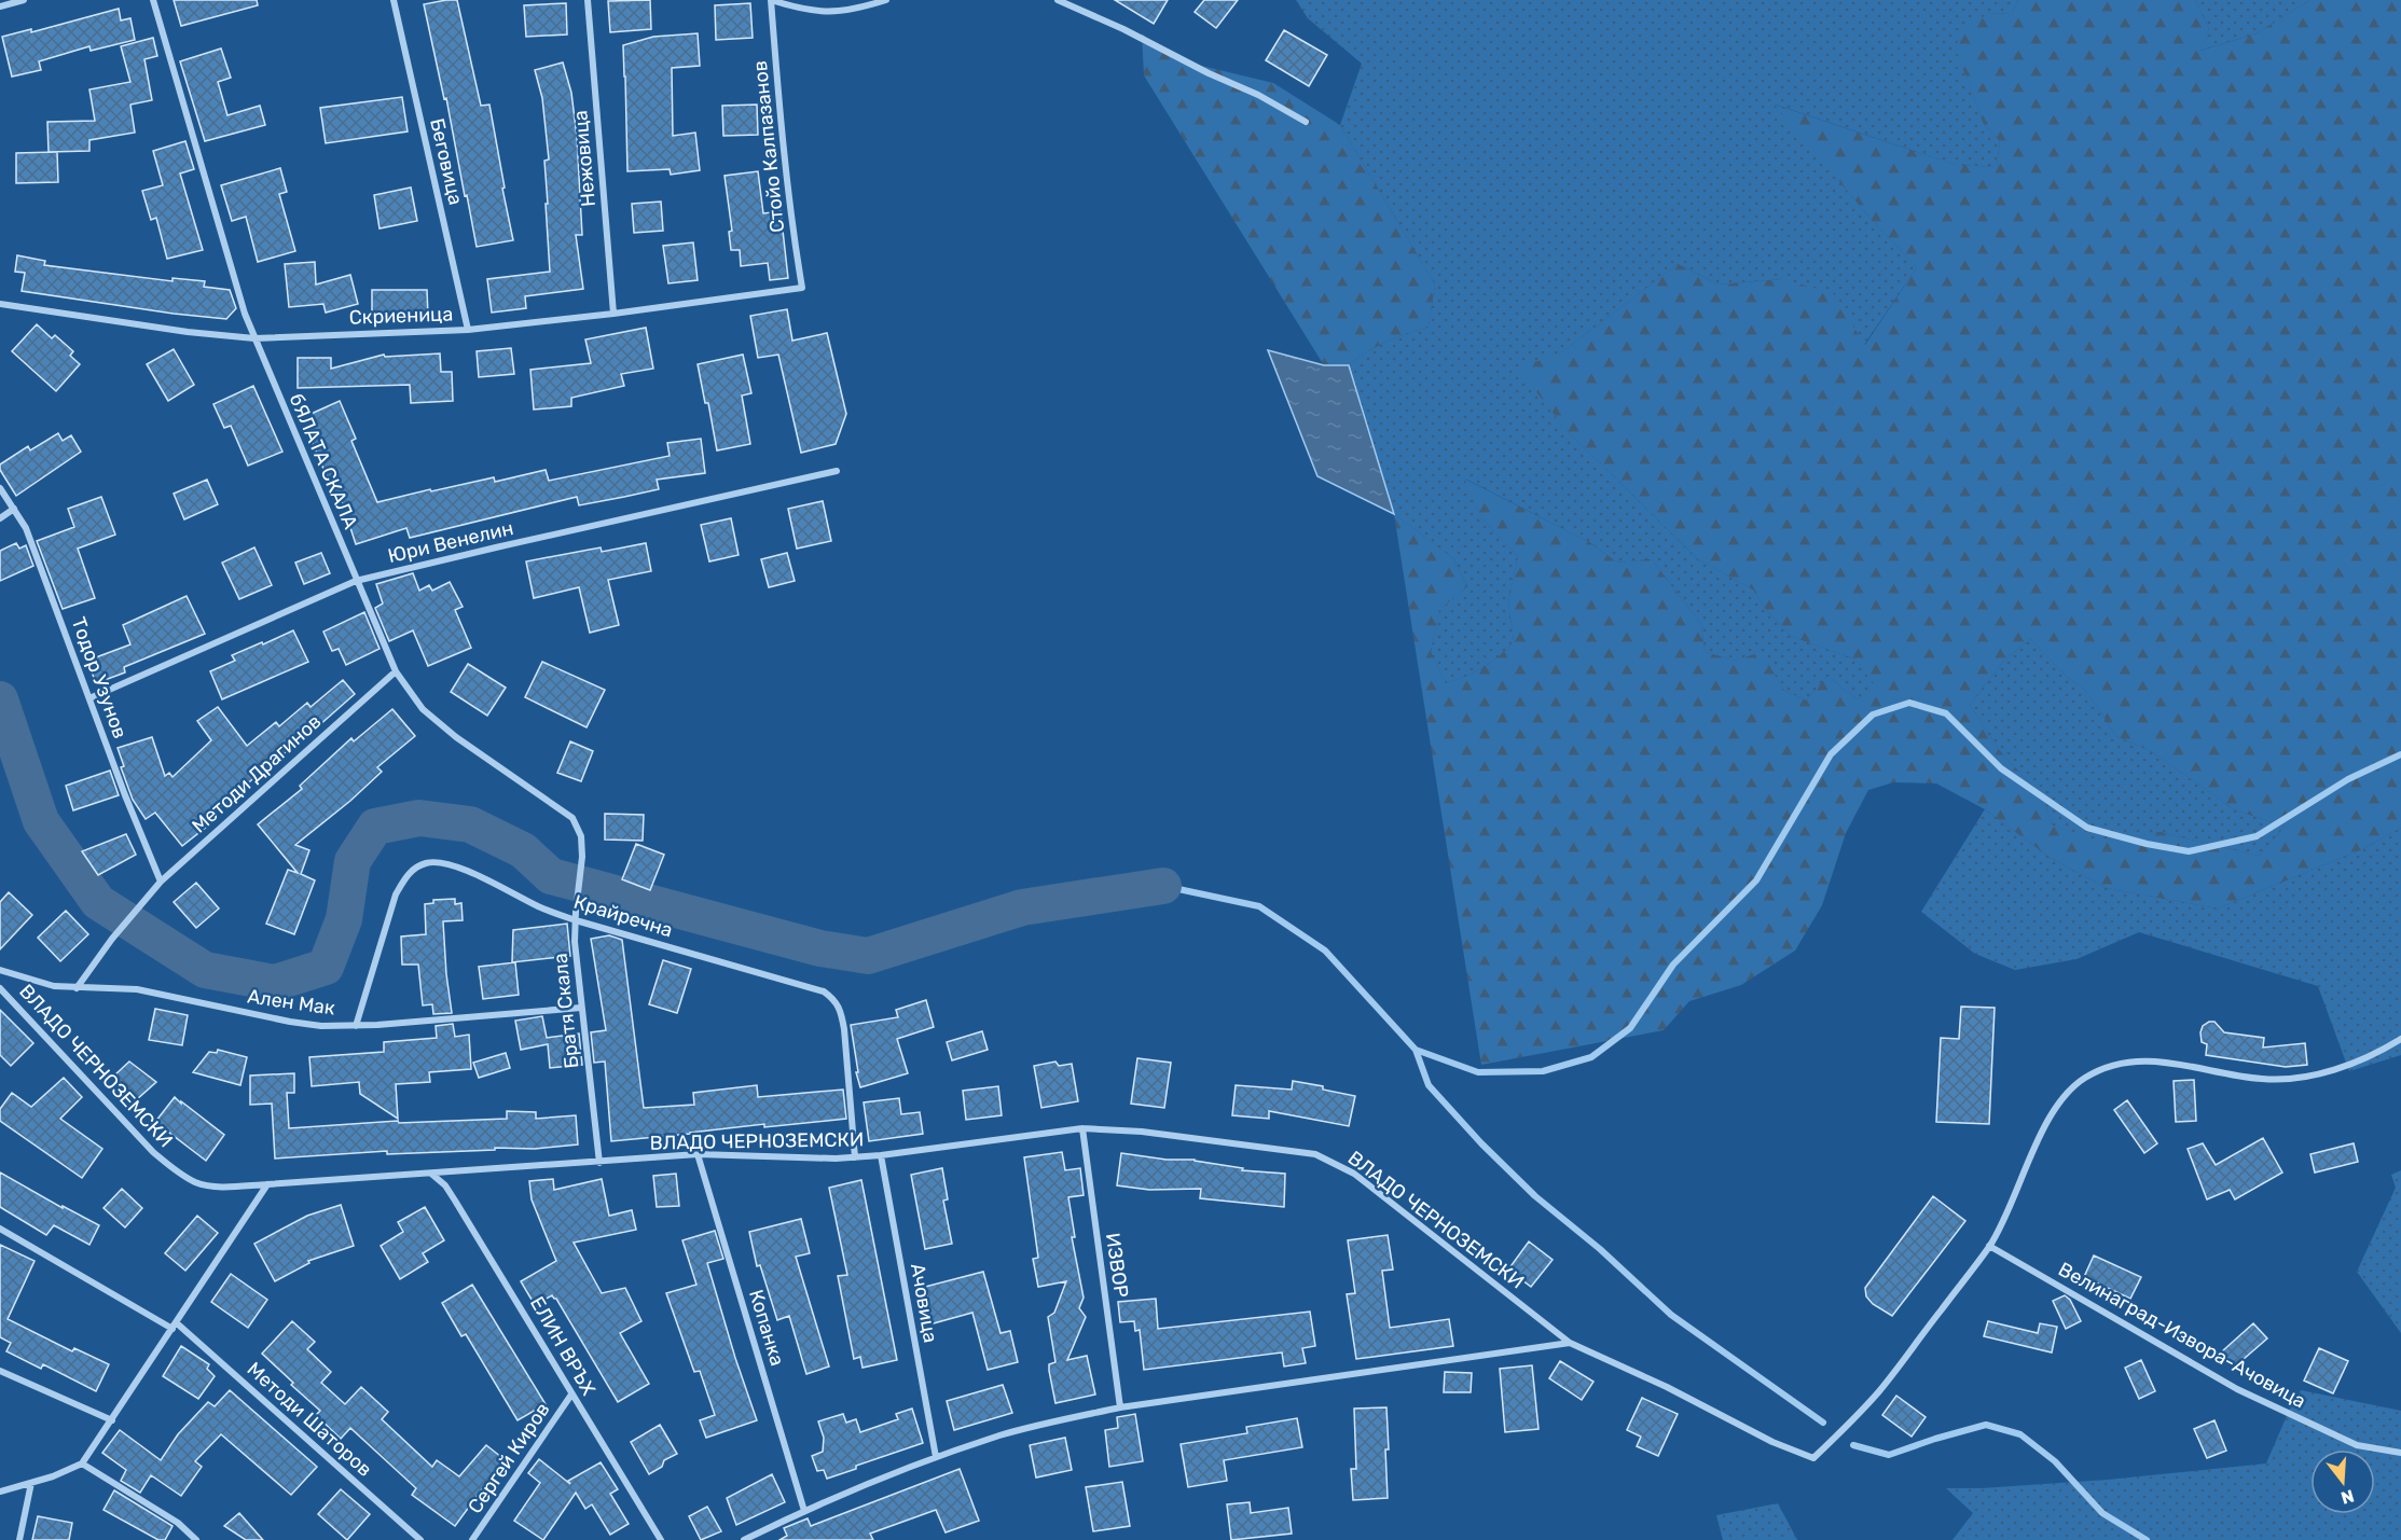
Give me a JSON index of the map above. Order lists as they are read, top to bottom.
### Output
{
  "streets": {
    "street": [
      "Стойо Калпазанов",
      "Нежовица",
      "Беговица",
      "Скриеница",
      "бЯЛАТА СКАЛА",
      "Юри Венелин",
      "Тодор Узунов",
      "Методи Драгинов",
      "Крайречна",
      "Ален Мак",
      "Братя Скала",
      "ВЛАДО ЧЕРНОЗЕМСКИ",
      "ИЗВОР",
      "Ачовица",
      "Копанка",
      "Велинаград-Извора-Ачовица",
      "ЕЛИН ВРЪХ",
      "Методи Шаторов",
      "Сергей Киров"
    ]
  },
  "crossings": [
    ["Стойо Калпазанов", "Скриеница"],
    ["Нежовица", "Скриеница"],
    ["Беговица", "Скриеница"],
    ["Скриеница", "бЯЛАТА СКАЛА"],
    ["бЯЛАТА СКАЛА", "Юри Венелин"],
    ["бЯЛАТА СКАЛА", "Методи Драгинов"],
    ["бЯЛАТА СКАЛА", "Братя Скала"],
    ["Юри Венелин", "Тодор Узунов"],
    ["Тодор Узунов", "Методи Драгинов"],
    ["Методи Драгинов", "Ален Мак"],
    ["Крайречна", "Ален Мак"],
    ["Крайречна", "Братя Скала"],
    ["Крайречна", "ВЛАДО ЧЕРНОЗЕМСКИ"],
    ["Ален Мак", "Братя Скала"],
    ["Братя Скала", "ВЛАДО ЧЕРНОЗЕМСКИ"],
    ["ВЛАДО ЧЕРНОЗЕМСКИ", "ИЗВОР"],
    ["ВЛАДО ЧЕРНОЗЕМСКИ", "Ачовица"],
    ["ВЛАДО ЧЕРНОЗЕМСКИ", "Копанка"],
    ["ВЛАДО ЧЕРНОЗЕМСКИ", "Велинаград-Извора-Ачовица"],
    ["ВЛАДО ЧЕРНОЗЕМСКИ", "ЕЛИН ВРЪХ"],
    ["ЕЛИН ВРЪХ", "Сергей Киров"]
  ],
  "north": "bottom"
}
